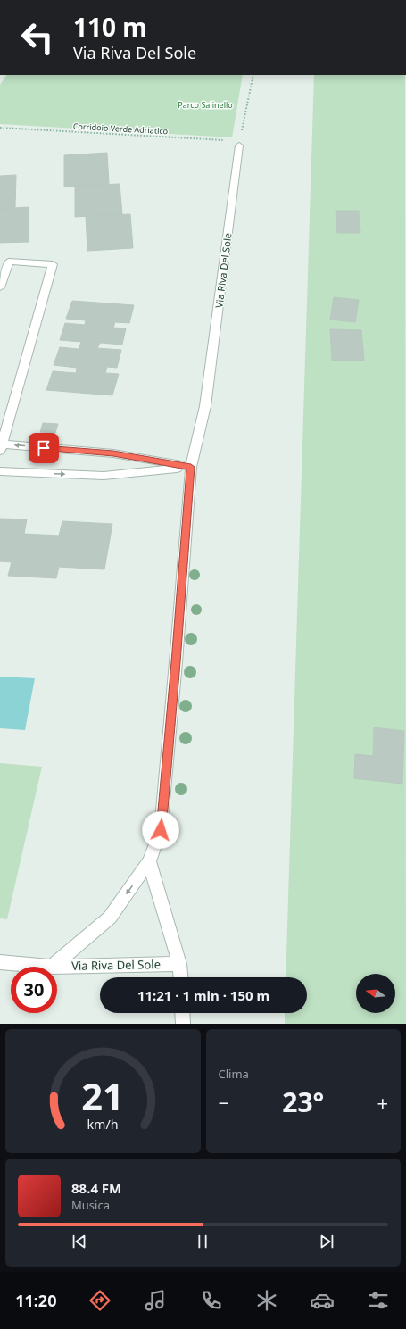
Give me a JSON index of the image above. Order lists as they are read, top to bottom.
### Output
{
  "streets": {
    "street": ["Via Riva Del Sole"],
    "path": ["Corridoio Verde Adriatico"]
  },
  "crossings": [
    ["Corridoio Verde Adriatico", "Via Riva Del Sole"]
  ],
  "parks": ["Parco Salinello"],
  "north": "left",
  "page": {
    "turn": ["110 m", "Via Riva Del Sole"],
    "limit": "30",
    "trip": "11:21 · 1 min · 150 m",
    "tile": "Clima",
    "heat": ["−", "23°", "+"],
    "song": ["88.4 FM", "Musica"],
    "tabs": "11:20",
    "gauge": ["21", "km/h"]
  }
}
